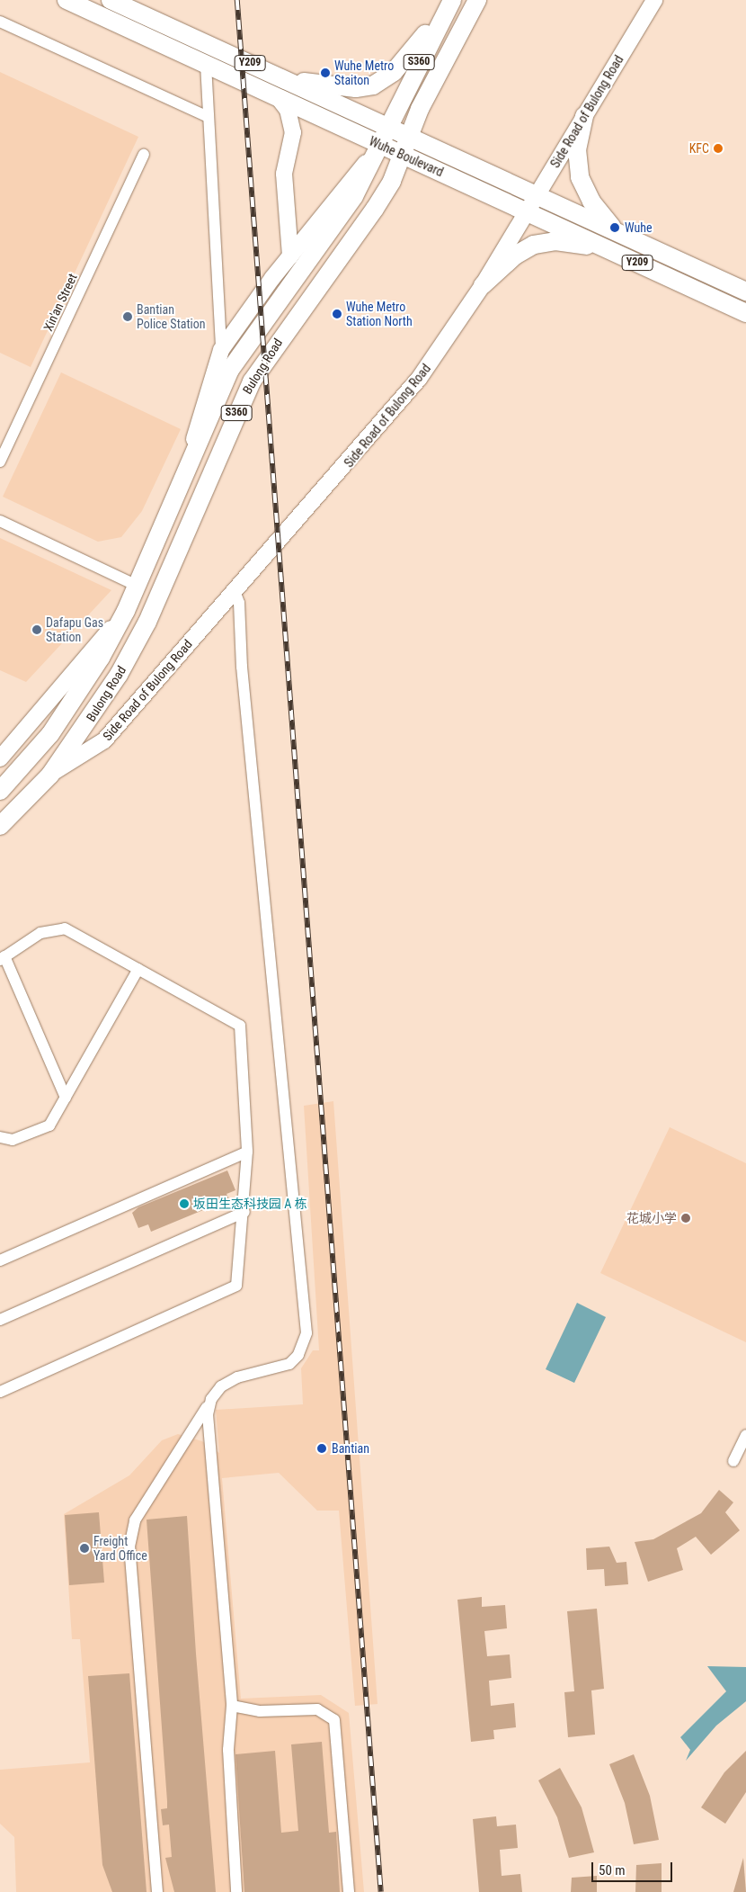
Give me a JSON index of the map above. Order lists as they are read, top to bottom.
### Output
{
  "streets": {
    "main road": [
      "S360",
      "Y209",
      "Side Road of Bulong Road",
      "Wuhe Boulevard",
      "Bulong Road"
    ],
    "street": ["Xin'an Street"]
  },
  "crossings": [
    ["Side Road of Bulong Road", "Wuhe Boulevard"],
    ["Side Road of Bulong Road", "Bulong Road"],
    ["Wuhe Boulevard", "Bulong Road"]
  ],
  "places": [
    "Wuhe Metro Staiton",
    "KFC",
    "Wuhe",
    "Wuhe Metro Station North",
    "Bantian Police Station",
    "Dafapu Gas Station",
    "坂田生态科技园 A 栋",
    "花城小学",
    "Bantian",
    "Freight Yard Office"
  ],
  "scale_bar": "50 m"
}
